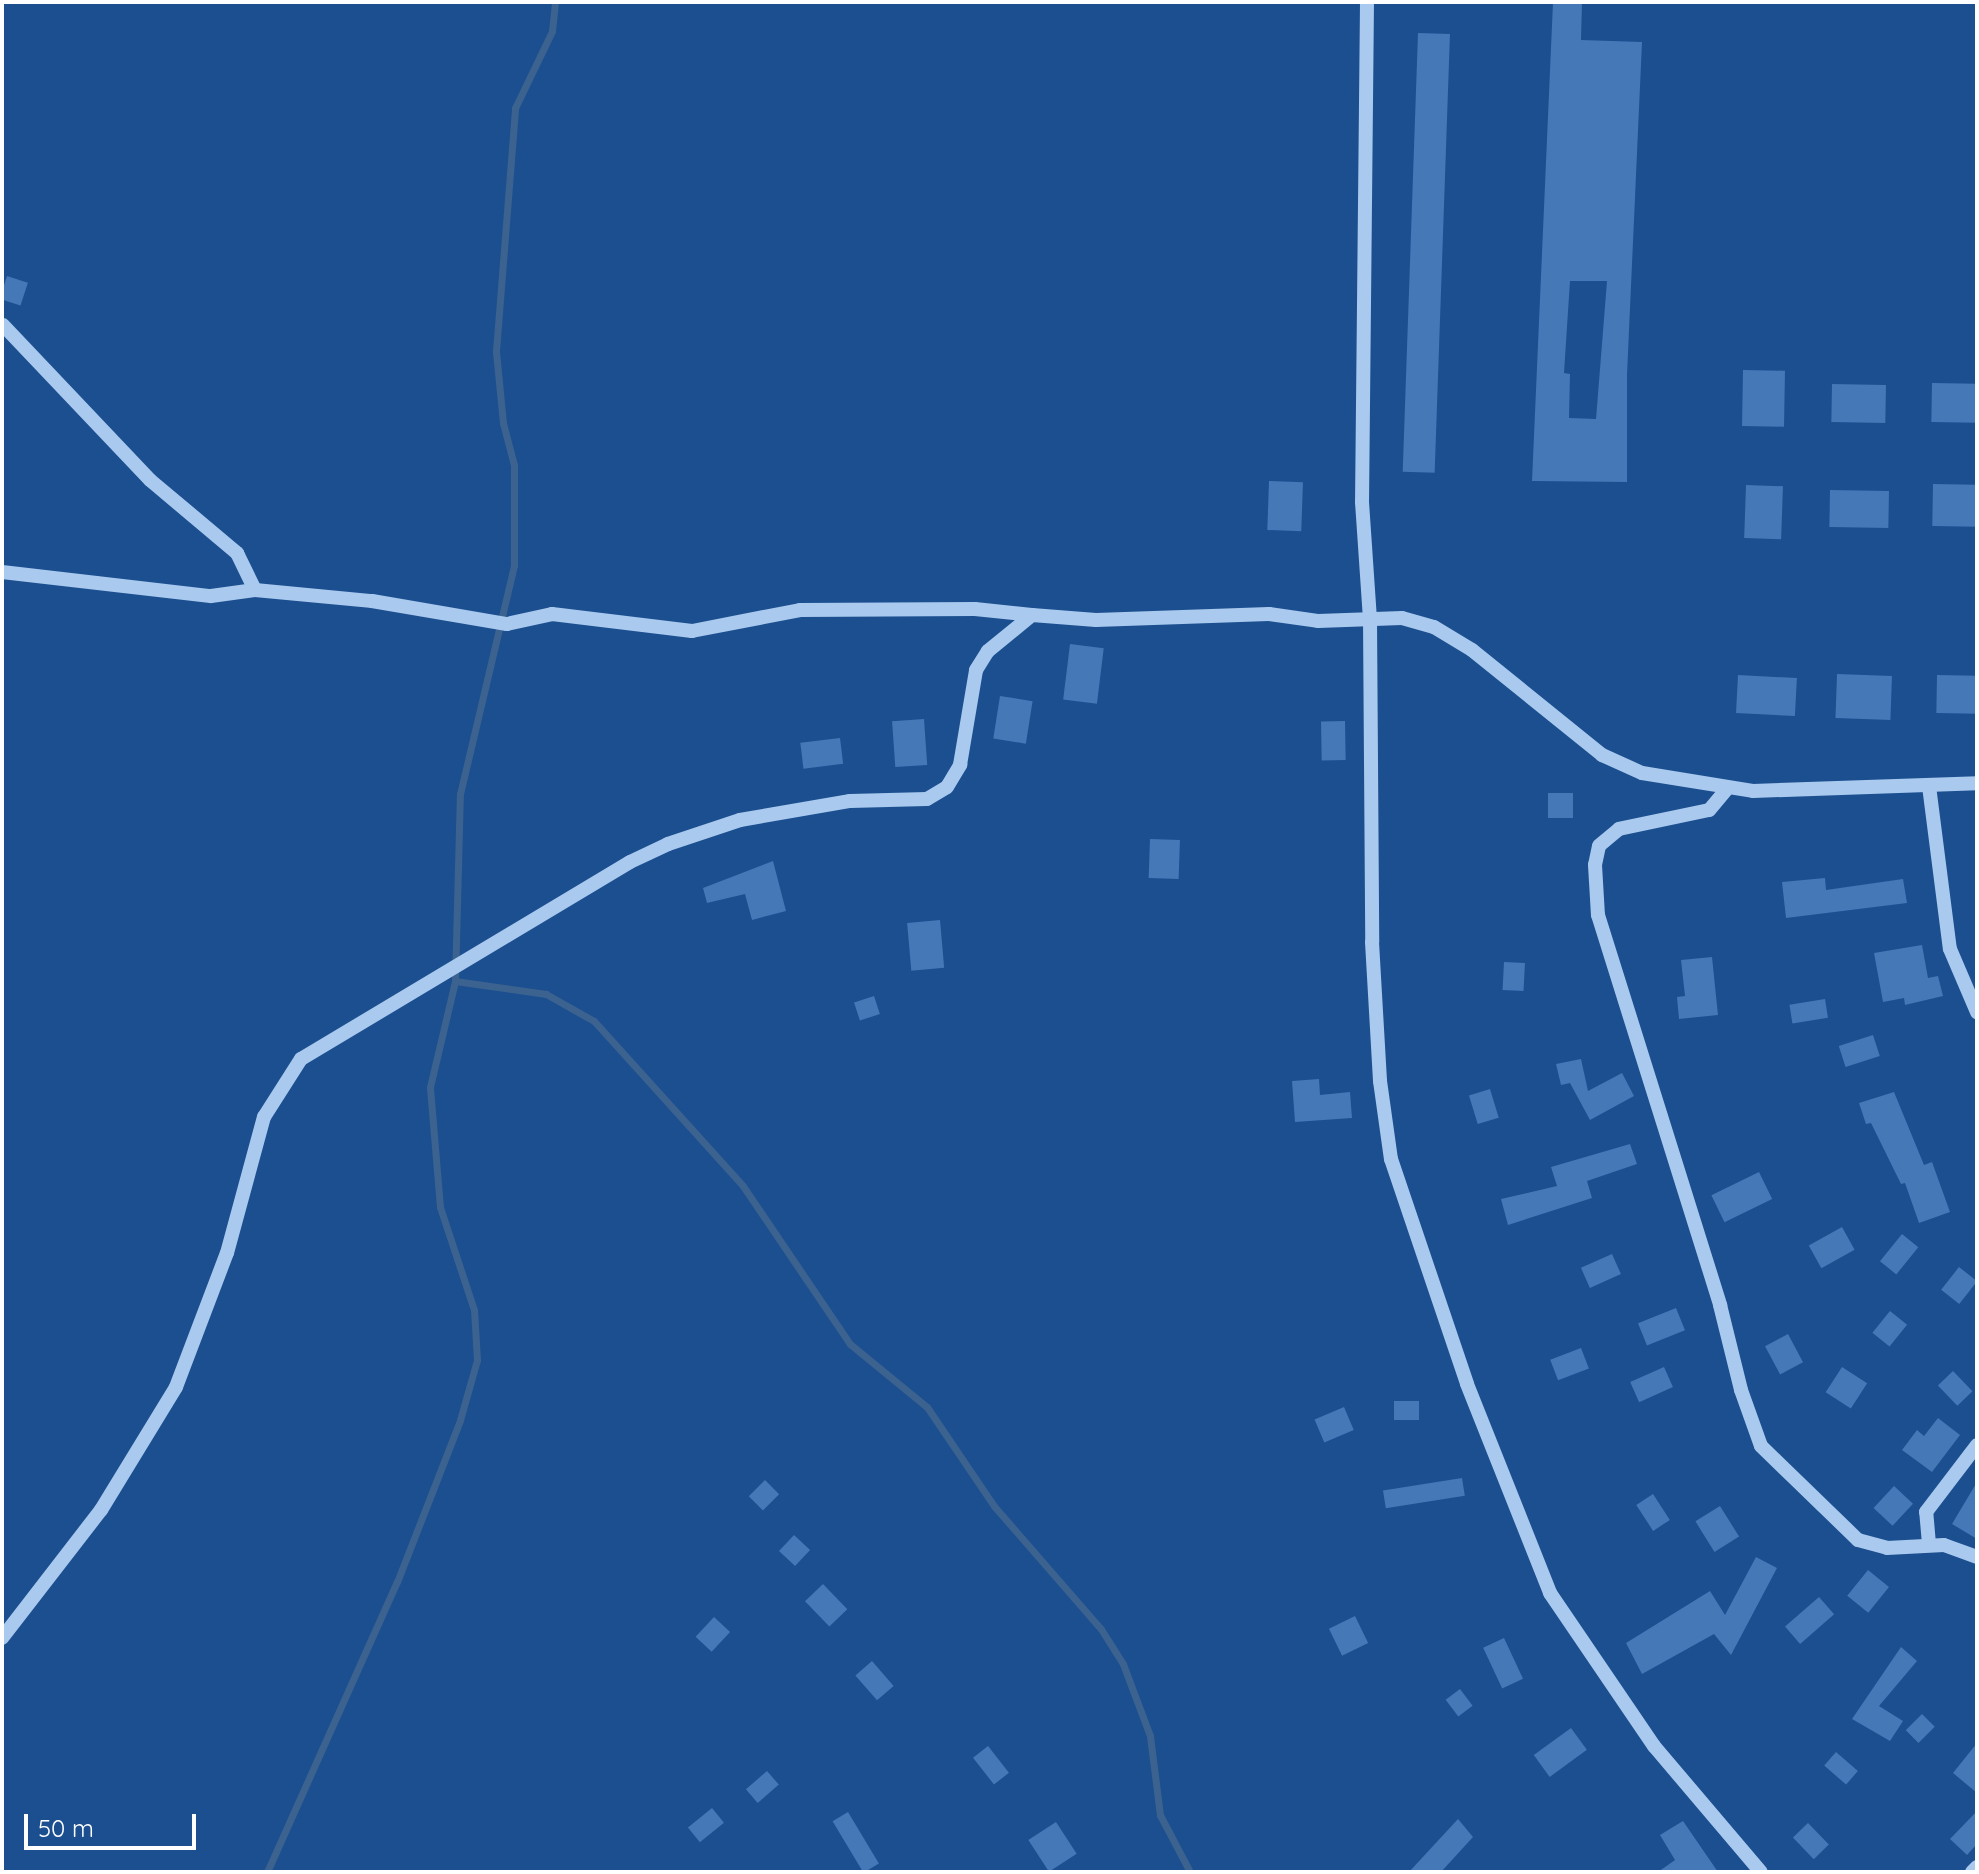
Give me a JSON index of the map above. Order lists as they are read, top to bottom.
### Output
{
  "scale_bar": "50 m"
}
